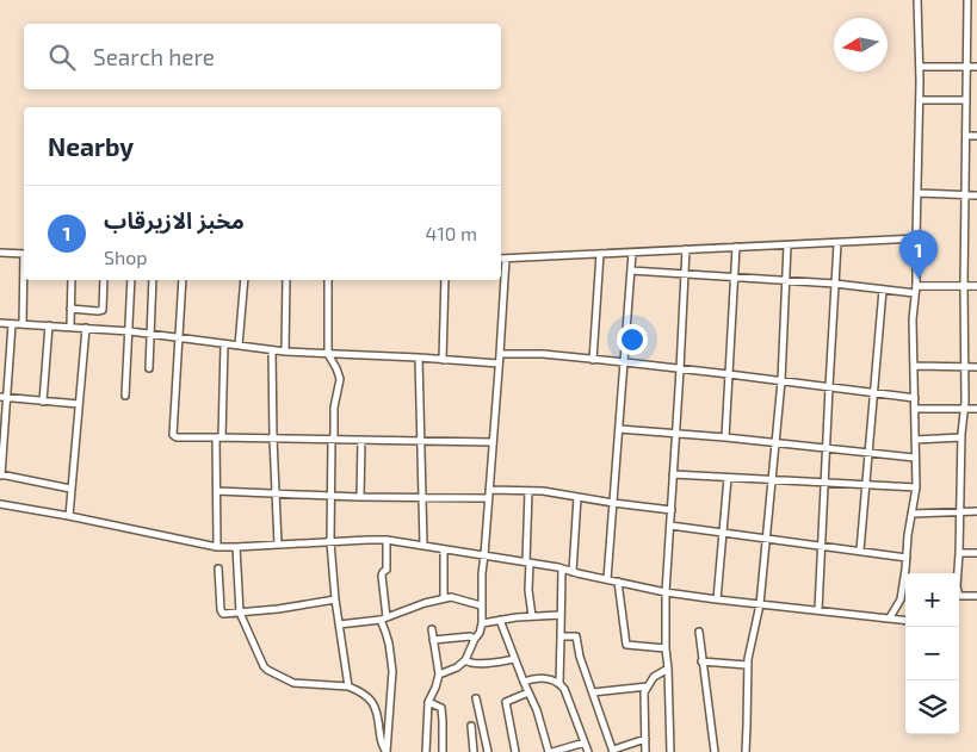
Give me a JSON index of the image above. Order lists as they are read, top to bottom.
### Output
{
  "north": "left",
  "page": {
    "search": "Search here",
    "heading": "Nearby",
    "list": [
      {
        "mark": "1",
        "name": "مخبز الازيرقاب",
        "note": "Shop",
        "value": "410 m"
      }
    ],
    "pins": "1",
    "map_buttons": ["+", "−"]
  }
}
